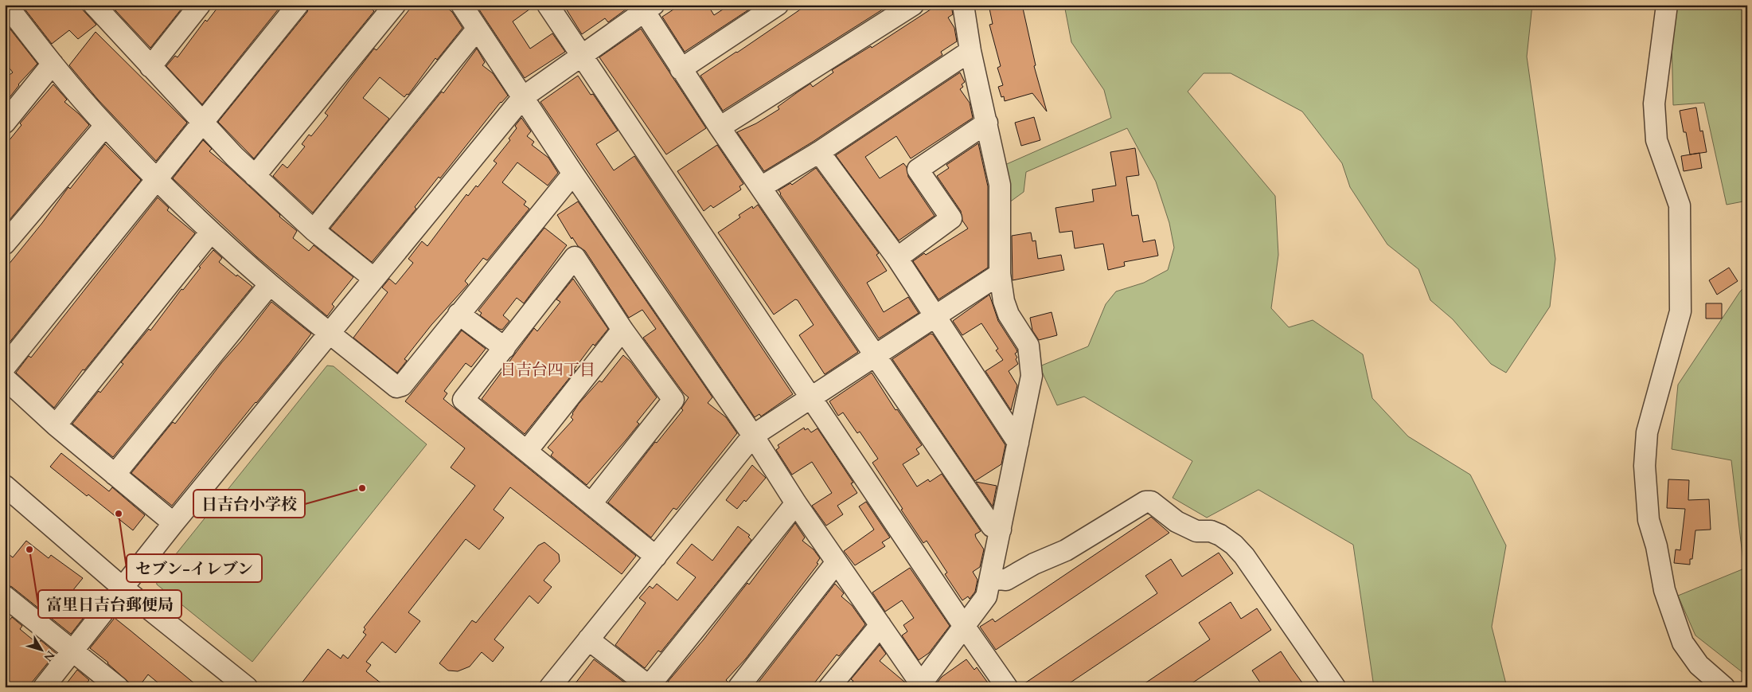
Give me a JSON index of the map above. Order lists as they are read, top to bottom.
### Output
{
  "districts": ["日吉台四丁目"],
  "places": ["日吉台小学校", "セブン-イレブン", "富里日吉台郵便局"],
  "north": "bottom right"
}
